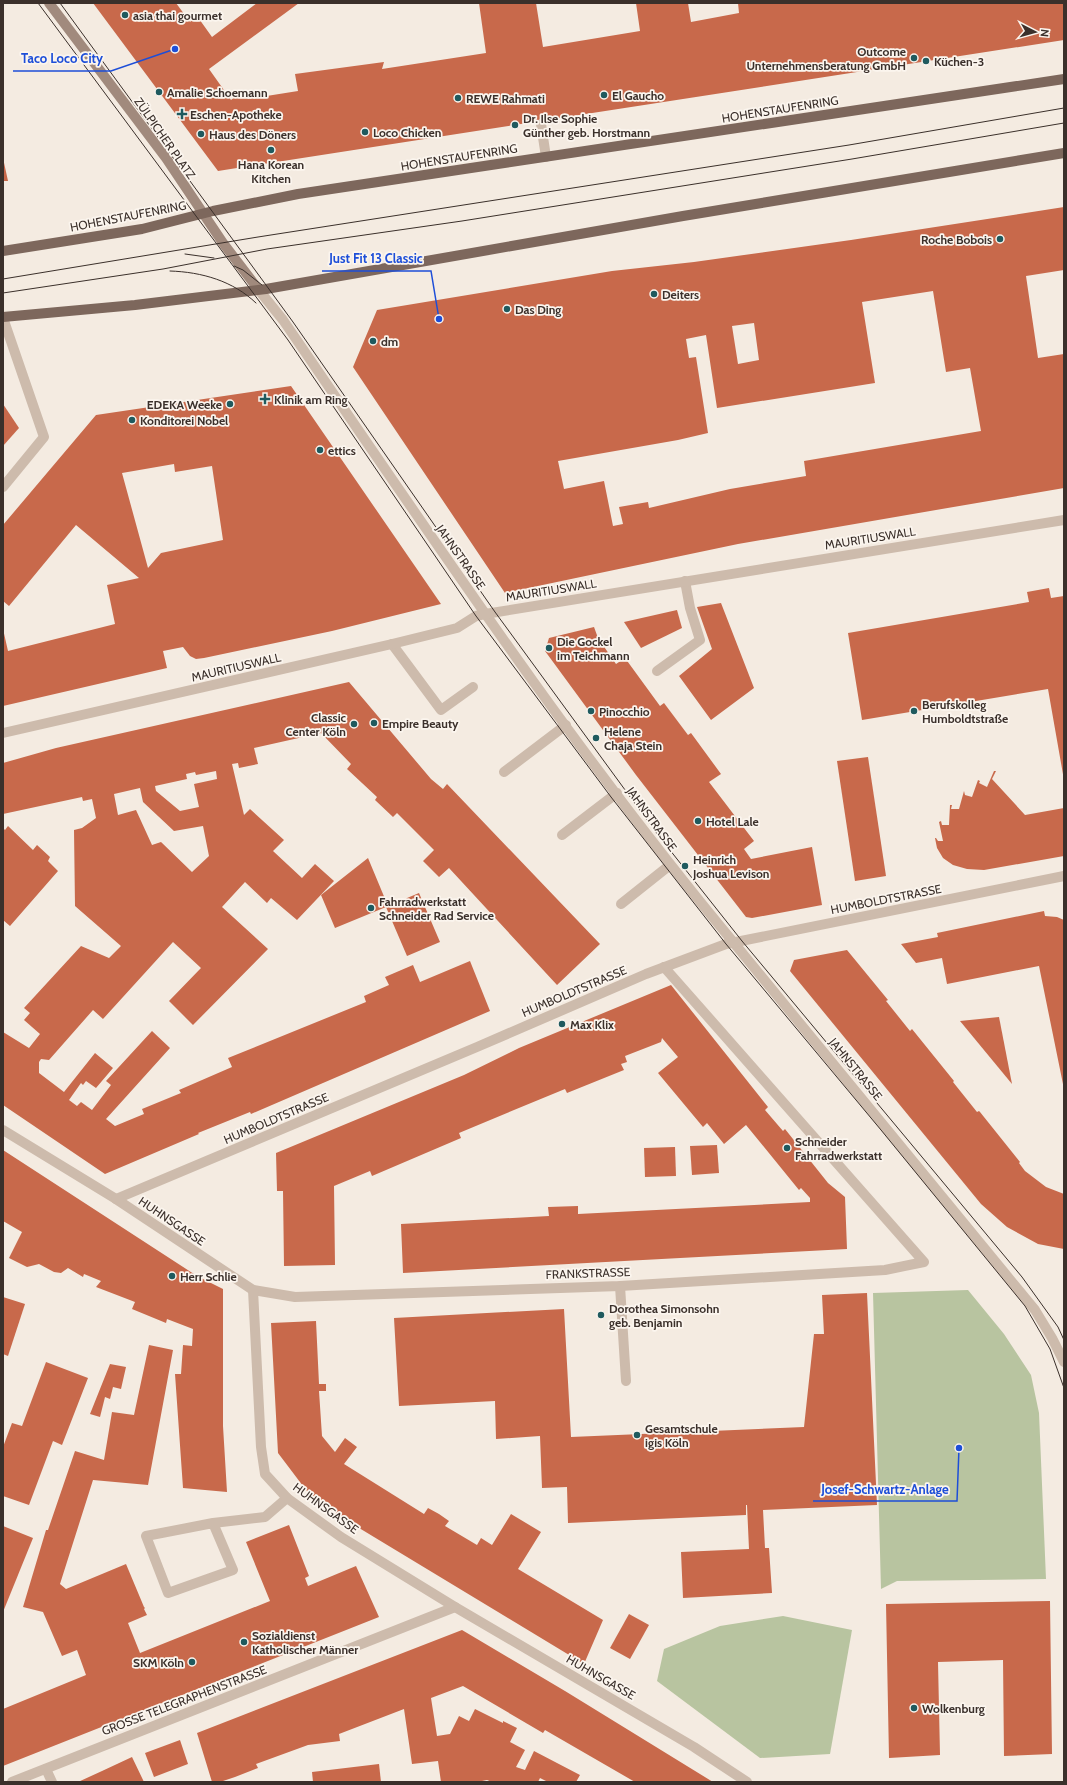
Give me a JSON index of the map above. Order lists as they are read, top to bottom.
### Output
{
  "streets": {
    "main road": ["HOHENSTAUFENRING"],
    "street": [
      "ZÜLPICHER PLATZ",
      "MAURITIUSWALL",
      "JAHNSTRASSE",
      "HUMBOLDTSTRASSE",
      "HUHNSGASSE",
      "FRANKSTRASSE",
      "GROSSE TELEGRAPHENSTRASSE"
    ]
  },
  "crossings": [
    ["HOHENSTAUFENRING", "ZÜLPICHER PLATZ"],
    ["ZÜLPICHER PLATZ", "JAHNSTRASSE"],
    ["MAURITIUSWALL", "JAHNSTRASSE"],
    ["JAHNSTRASSE", "HUMBOLDTSTRASSE"],
    ["HUMBOLDTSTRASSE", "HUHNSGASSE"],
    ["HUMBOLDTSTRASSE", "FRANKSTRASSE"],
    ["HUHNSGASSE", "FRANKSTRASSE"],
    ["HUHNSGASSE", "GROSSE TELEGRAPHENSTRASSE"]
  ],
  "places": {
    "other": [
      "asia thai gourmet",
      "Taco Loco City",
      "Outcome Unternehmensberatung GmbH",
      "Küchen-3",
      "Amalie Schoemann",
      "El Gaucho",
      "REWE Rahmati",
      "Dr. Ilse Sophie Günther geb. Horstmann",
      "Loco Chicken",
      "Haus des Döners",
      "Hana Korean Kitchen",
      "Roche Bobois",
      "Deiters",
      "Das Ding",
      "Just Fit 13 Classic",
      "dm",
      "EDEKA Weeke",
      "Konditorei Nobel",
      "ettics",
      "Die Gockel im Teichmann",
      "Pinocchio",
      "Berufskolleg Humboldtstraße",
      "Empire Beauty",
      "Classic Center Köln",
      "Helene Chaja Stein",
      "Hotel Lale",
      "Heinrich Joshua Levison",
      "Fahrradwerkstatt Schneider Rad Service",
      "Max Klix",
      "Schneider Fahrradwerkstatt",
      "Herr Schlie",
      "Dorothea Simonsohn geb. Benjamin",
      "Gesamtschule igis Köln",
      "Josef-Schwartz-Anlage",
      "Sozialdienst Katholischer Männer",
      "SKM Köln",
      "Wolkenburg"
    ],
    "health": ["Eschen-Apotheke", "Klinik am Ring"]
  },
  "north": "right"
}
